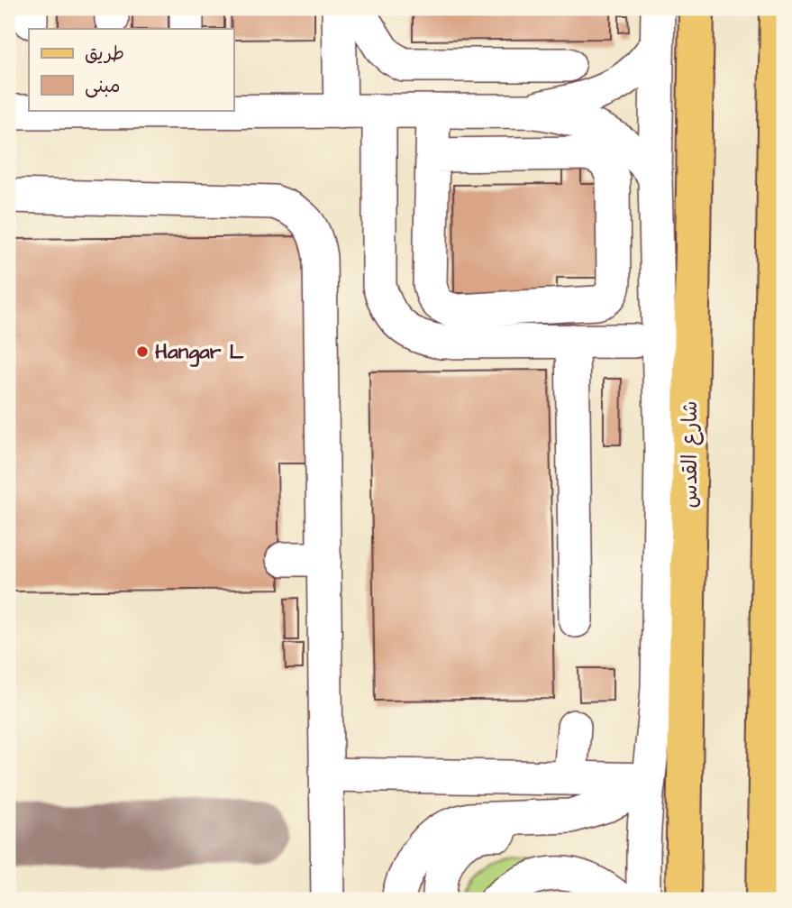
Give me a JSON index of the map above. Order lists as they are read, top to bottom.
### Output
{
  "streets": {
    "main road": ["شارع القدس"]
  },
  "places": ["Hangar L"],
  "legend": ["طريق", "مبنى"]
}
